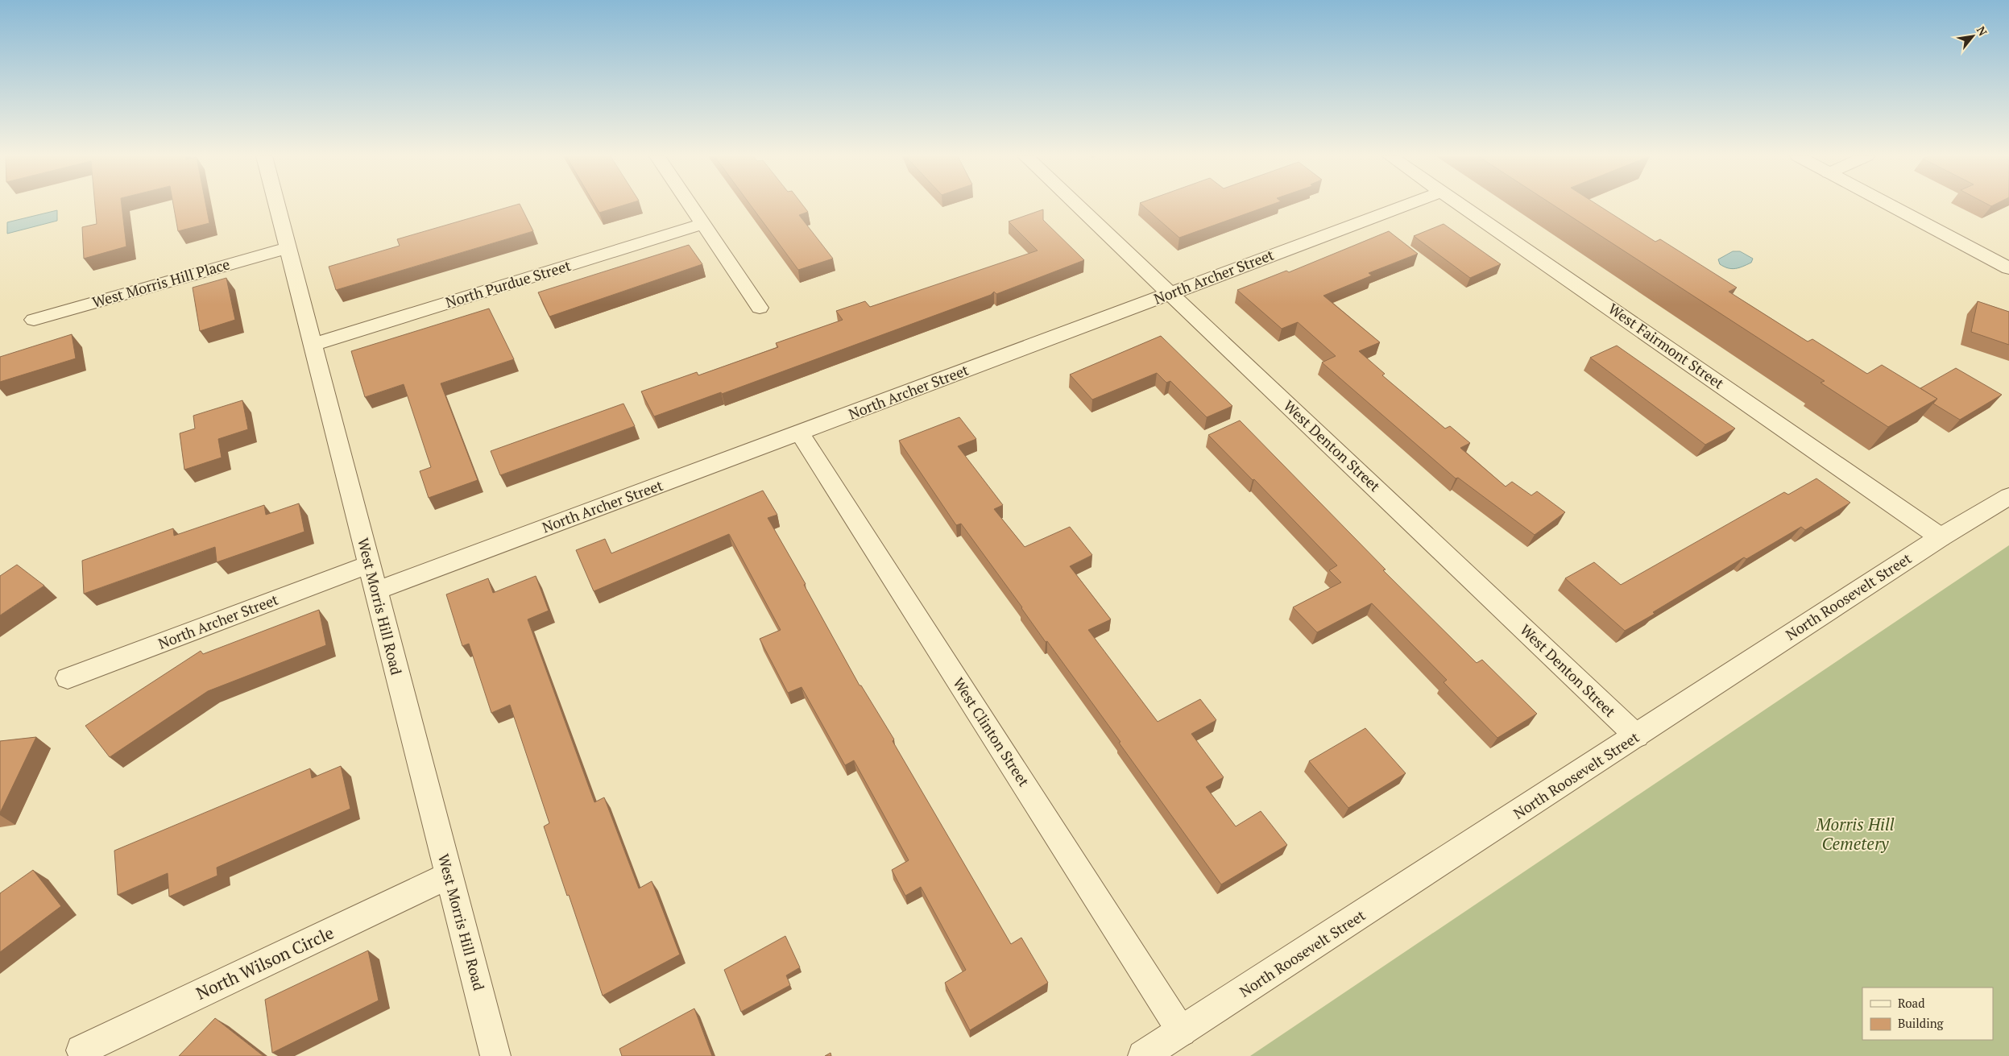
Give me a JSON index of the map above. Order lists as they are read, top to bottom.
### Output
{
  "streets": {
    "street": [
      "North Archer Street",
      "West Morris Hill Place",
      "North Purdue Street",
      "West Fairmont Street",
      "West Denton Street",
      "North Roosevelt Street",
      "West Morris Hill Road",
      "West Clinton Street",
      "North Wilson Circle"
    ]
  },
  "crossings": [
    ["North Archer Street", "West Denton Street"],
    ["North Archer Street", "West Morris Hill Road"],
    ["North Archer Street", "West Clinton Street"],
    ["West Morris Hill Place", "West Morris Hill Road"],
    ["North Purdue Street", "West Morris Hill Road"],
    ["West Fairmont Street", "North Roosevelt Street"],
    ["West Denton Street", "North Roosevelt Street"],
    ["North Roosevelt Street", "West Clinton Street"],
    ["West Morris Hill Road", "North Wilson Circle"]
  ],
  "parks": ["Morris Hill Cemetery"],
  "legend": ["Road", "Building"],
  "north": "top right"
}
